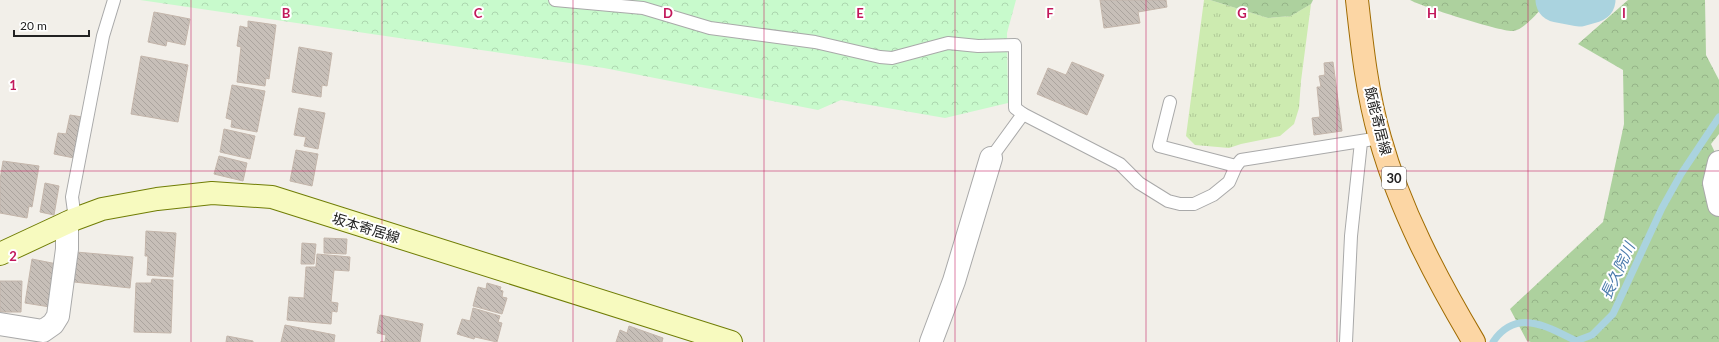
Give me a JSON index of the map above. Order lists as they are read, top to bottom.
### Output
{
  "streets": {
    "main road": ["飯能寄居線", "30", "坂本寄居線"]
  },
  "water": ["長久院川"],
  "scale_bar": "20 m",
  "grid": {
    "columns": [
      "B",
      "C",
      "D",
      "E",
      "F",
      "G",
      "H",
      "I"
    ],
    "rows": ["1", "2"]
  }
}
